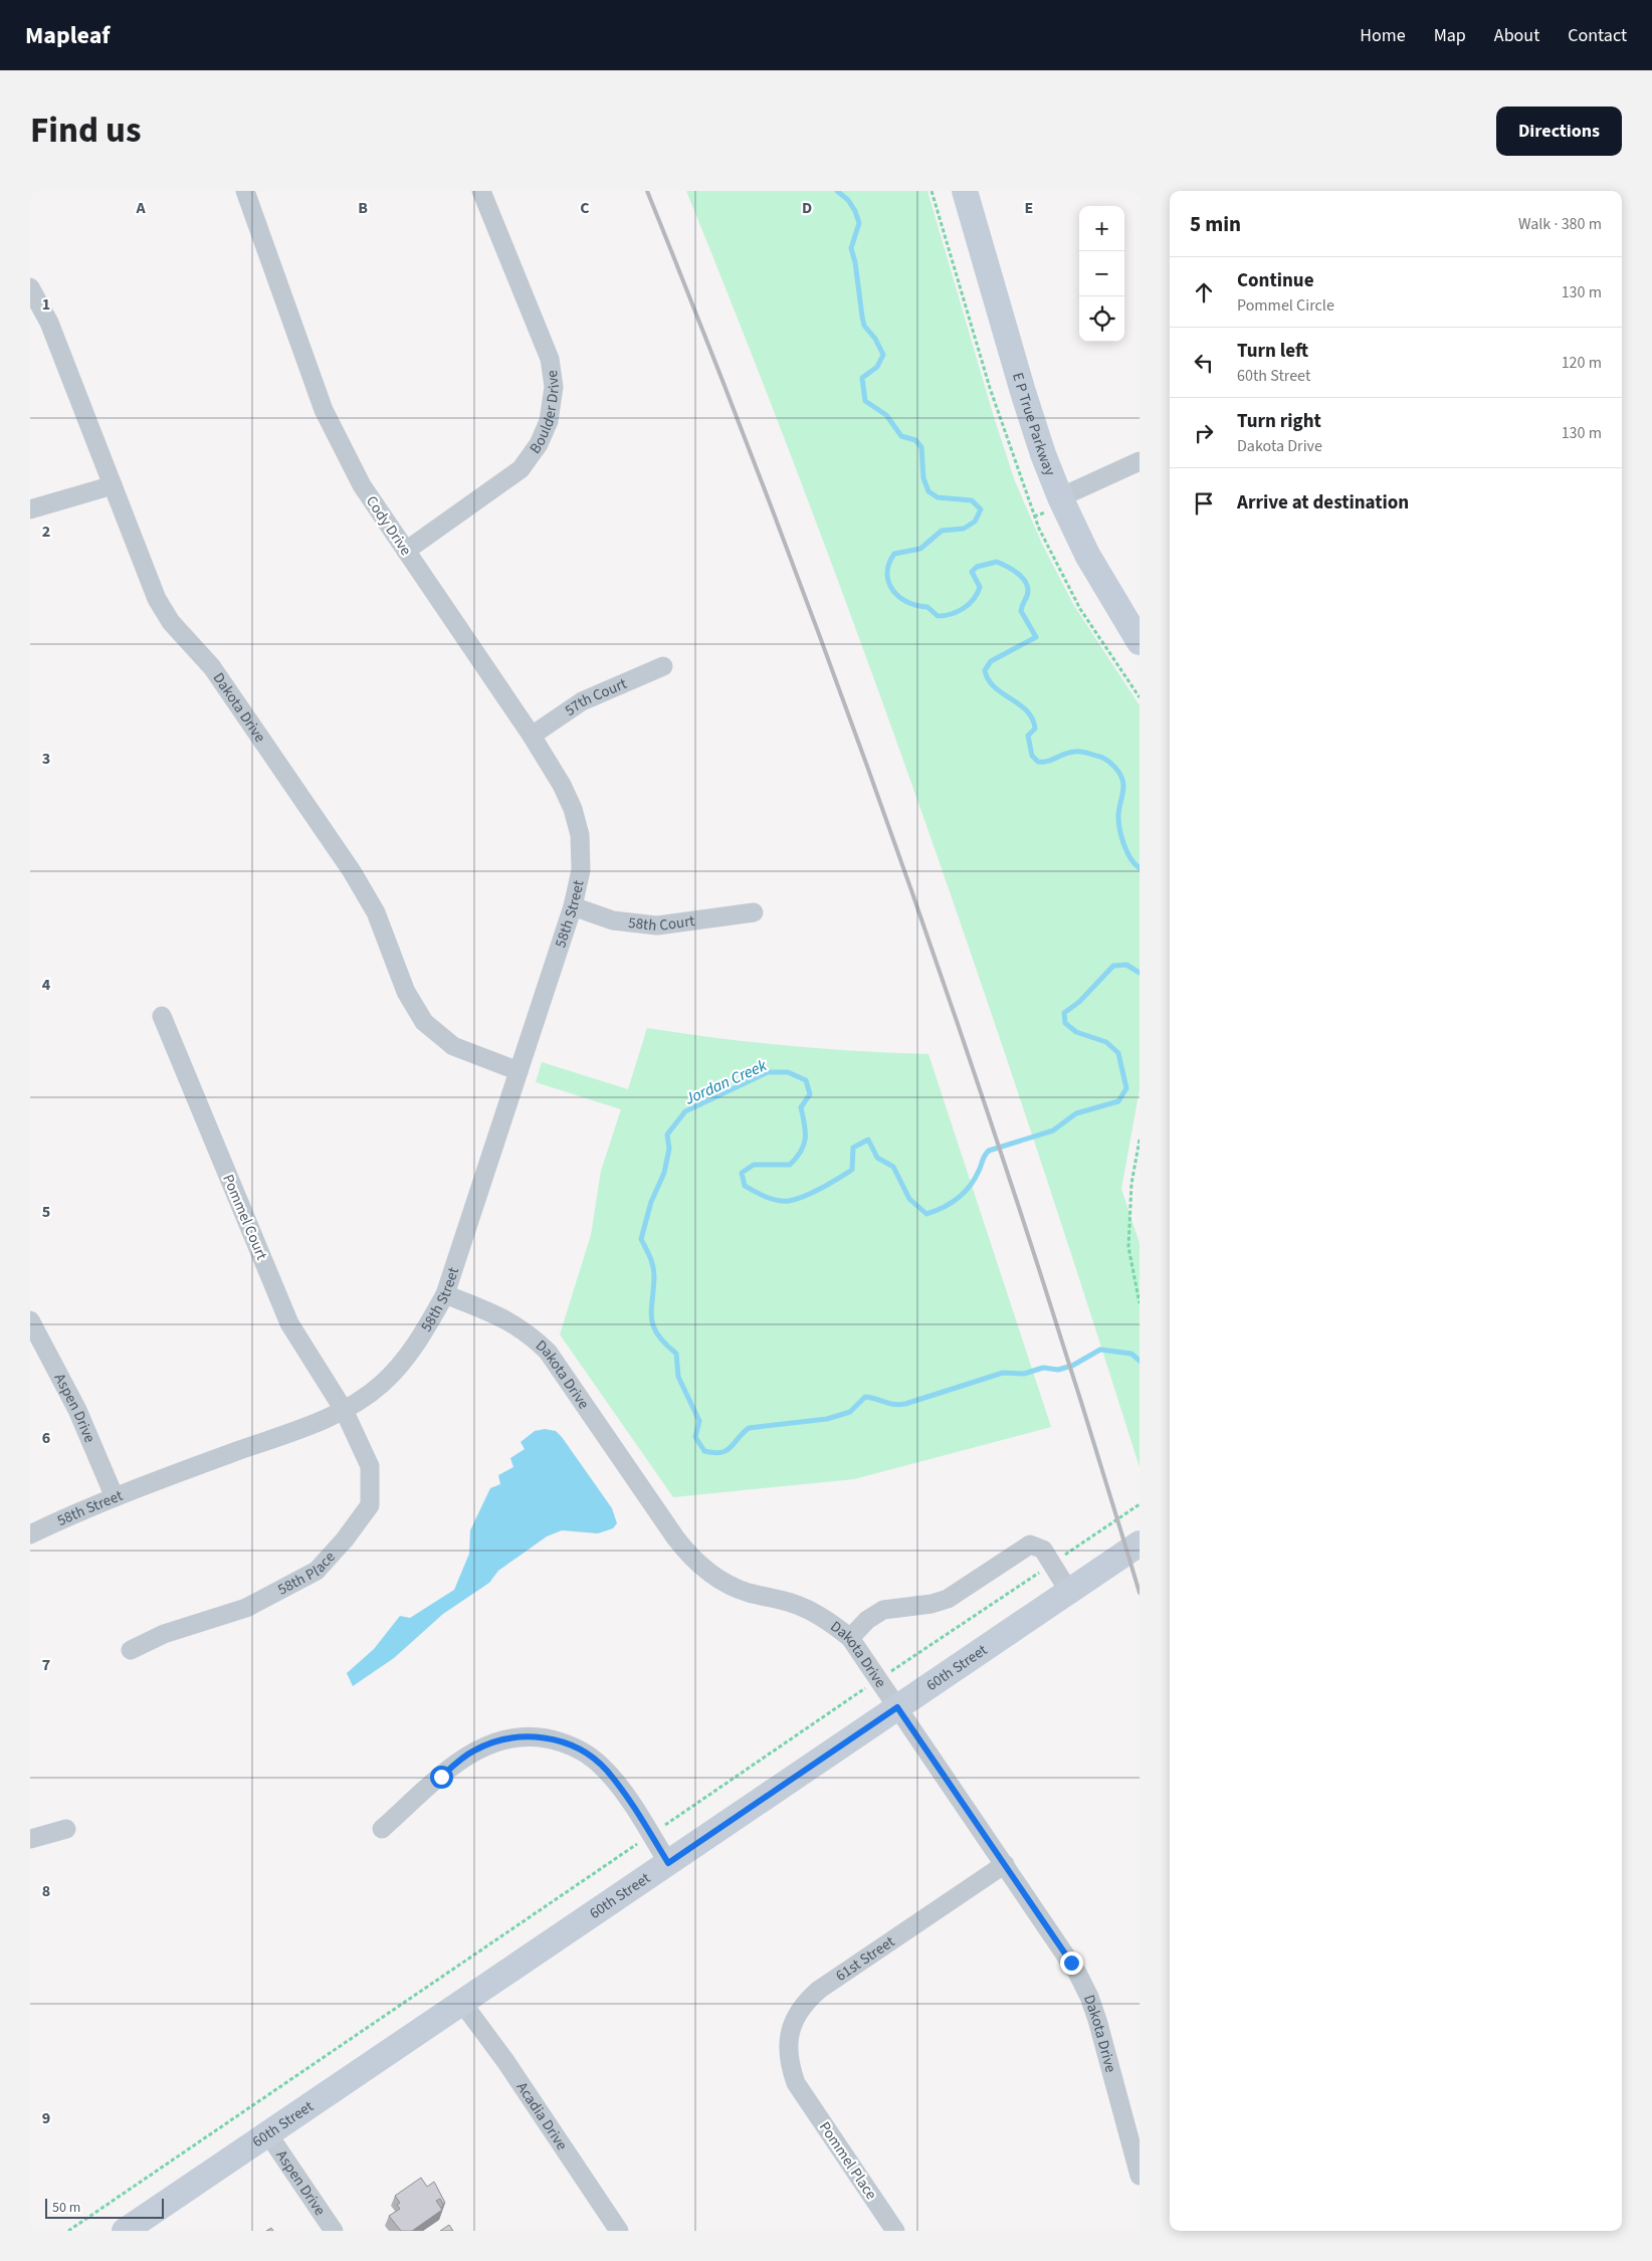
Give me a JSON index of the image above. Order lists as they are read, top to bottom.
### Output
{
  "streets": {
    "main road": ["E P True Parkway", "60th Street"],
    "street": [
      "Boulder Drive",
      "Cody Drive",
      "57th Court",
      "Dakota Drive",
      "58th Street",
      "58th Court",
      "Pommel Court",
      "Aspen Drive",
      "58th Place",
      "61st Street",
      "Acadia Drive",
      "Pommel Place"
    ]
  },
  "crossings": [
    ["Boulder Drive", "Cody Drive"],
    ["Cody Drive", "57th Court"],
    ["Cody Drive", "58th Street"],
    ["Dakota Drive", "58th Street"],
    ["Dakota Drive", "60th Street"],
    ["Dakota Drive", "61st Street"],
    ["58th Street", "58th Court"],
    ["58th Street", "Pommel Court"],
    ["58th Street", "Aspen Drive"],
    ["58th Street", "58th Place"],
    ["Pommel Court", "58th Place"],
    ["Aspen Drive", "60th Street"],
    ["60th Street", "Acadia Drive"],
    ["61st Street", "Pommel Place"]
  ],
  "water": ["Jordan Creek"],
  "scale_bar": "50 m",
  "page": {
    "header": "Mapleaf",
    "nav": [
      "Home",
      "Map",
      "About",
      "Contact"
    ],
    "title": "Find us",
    "buttons": "Directions",
    "heading": ["5 min", "Walk · 380 m"],
    "map_buttons": ["+", "−"],
    "list": [
      ["Continue", "Pommel Circle", "130 m"],
      ["Turn left", "60th Street", "120 m"],
      ["Turn right", "Dakota Drive", "130 m"],
      "Arrive at destination"
    ],
    "scale": "50 m"
  },
  "grid": {
    "columns": [
      "A",
      "B",
      "C",
      "D",
      "E"
    ],
    "rows": [
      "1",
      "2",
      "3",
      "4",
      "5",
      "6",
      "7",
      "8",
      "9"
    ]
  }
}
